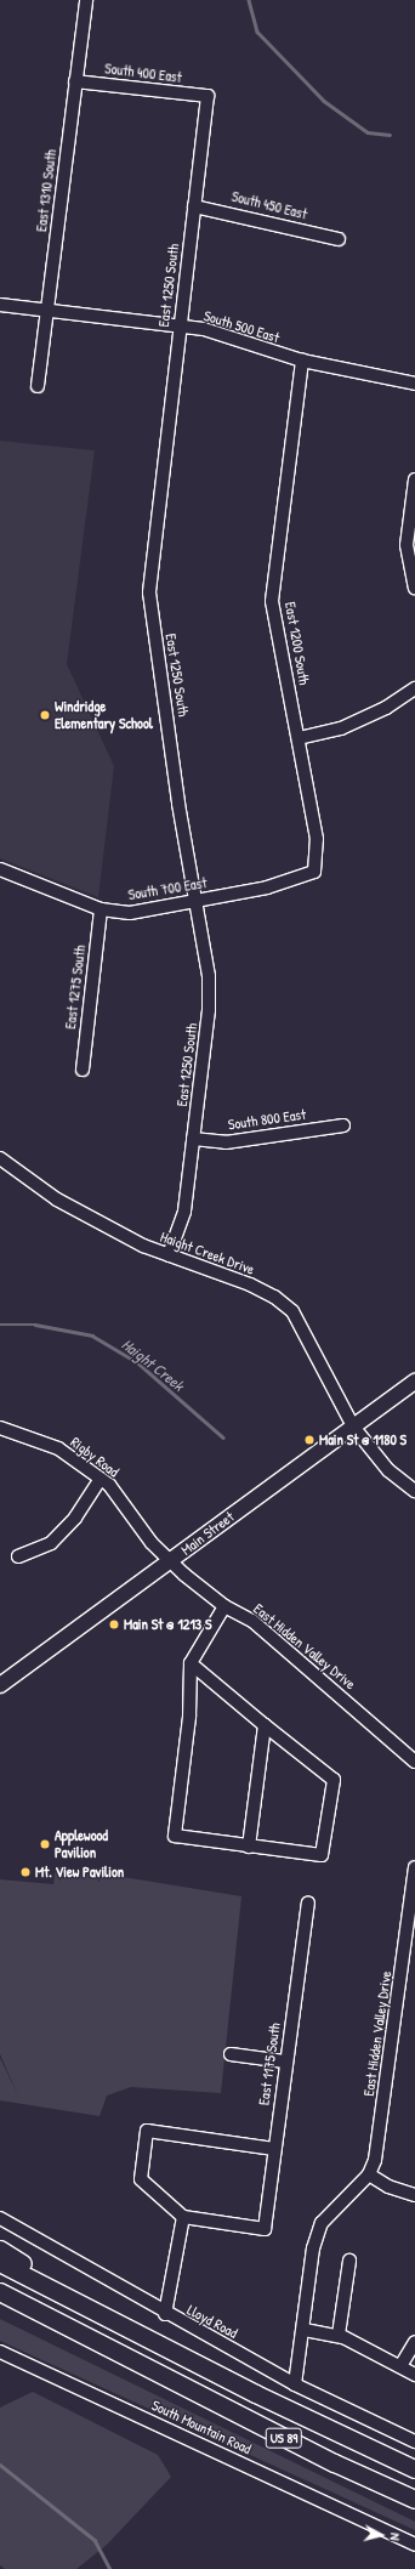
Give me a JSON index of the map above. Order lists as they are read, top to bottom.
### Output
{
  "streets": {
    "highway": ["US 89"],
    "main road": ["Main Street"],
    "street": [
      "South 400 East",
      "East 1310 South",
      "South 450 East",
      "East 1250 South",
      "South 500 East",
      "East 1200 South",
      "South 700 East",
      "East 1275 South",
      "South 800 East",
      "Haight Creek Drive",
      "Rigby Road",
      "East Hidden Valley Drive",
      "East 1175 South",
      "Lloyd Road",
      "South Mountain Road"
    ]
  },
  "crossings": [
    ["South 400 East", "East 1310 South"],
    ["South 400 East", "East 1250 South"],
    ["East 1310 South", "South 500 East"],
    ["South 450 East", "East 1250 South"],
    ["East 1250 South", "South 500 East"],
    ["East 1250 South", "South 700 East"],
    ["East 1250 South", "South 800 East"],
    ["East 1250 South", "Haight Creek Drive"],
    ["South 500 East", "East 1200 South"],
    ["East 1200 South", "South 700 East"],
    ["South 700 East", "East 1275 South"],
    ["Haight Creek Drive", "Main Street"],
    ["Rigby Road", "Main Street"],
    ["Rigby Road", "East Hidden Valley Drive"],
    ["Main Street", "East Hidden Valley Drive"]
  ],
  "water": ["Haight Creek"],
  "places": [
    "Windridge Elementary School",
    "Main St @ 1180 S",
    "Main St @ 1213 S",
    "Applewood Pavilion",
    "Mt. View Pavilion"
  ],
  "north": "right"
}
